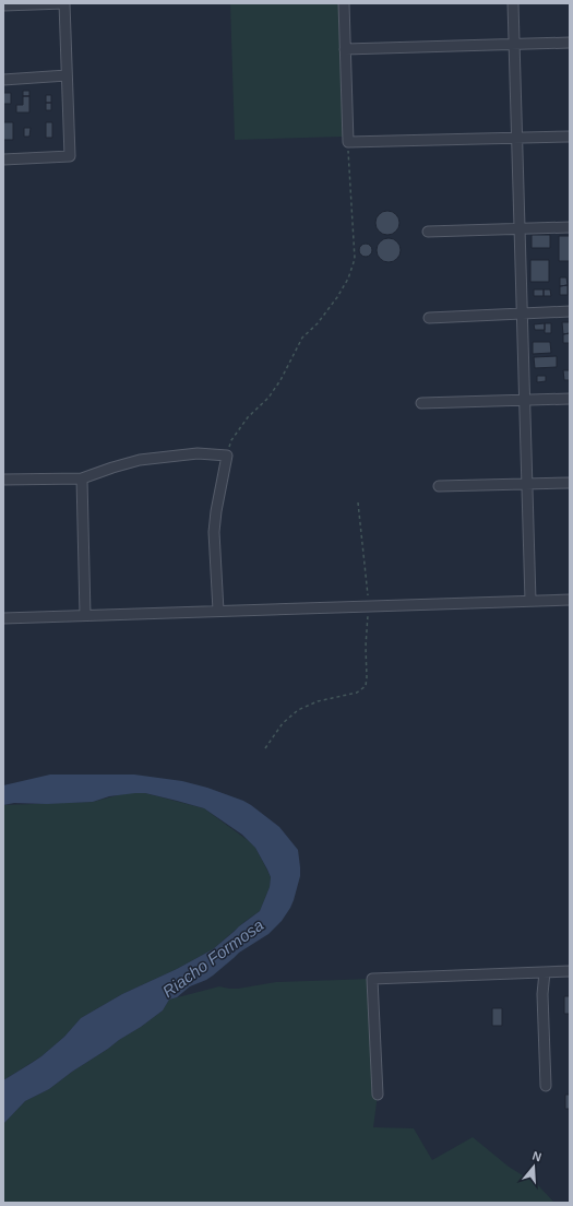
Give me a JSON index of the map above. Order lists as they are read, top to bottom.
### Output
{
  "water": ["Riacho Formosa"],
  "north": "top"
}
